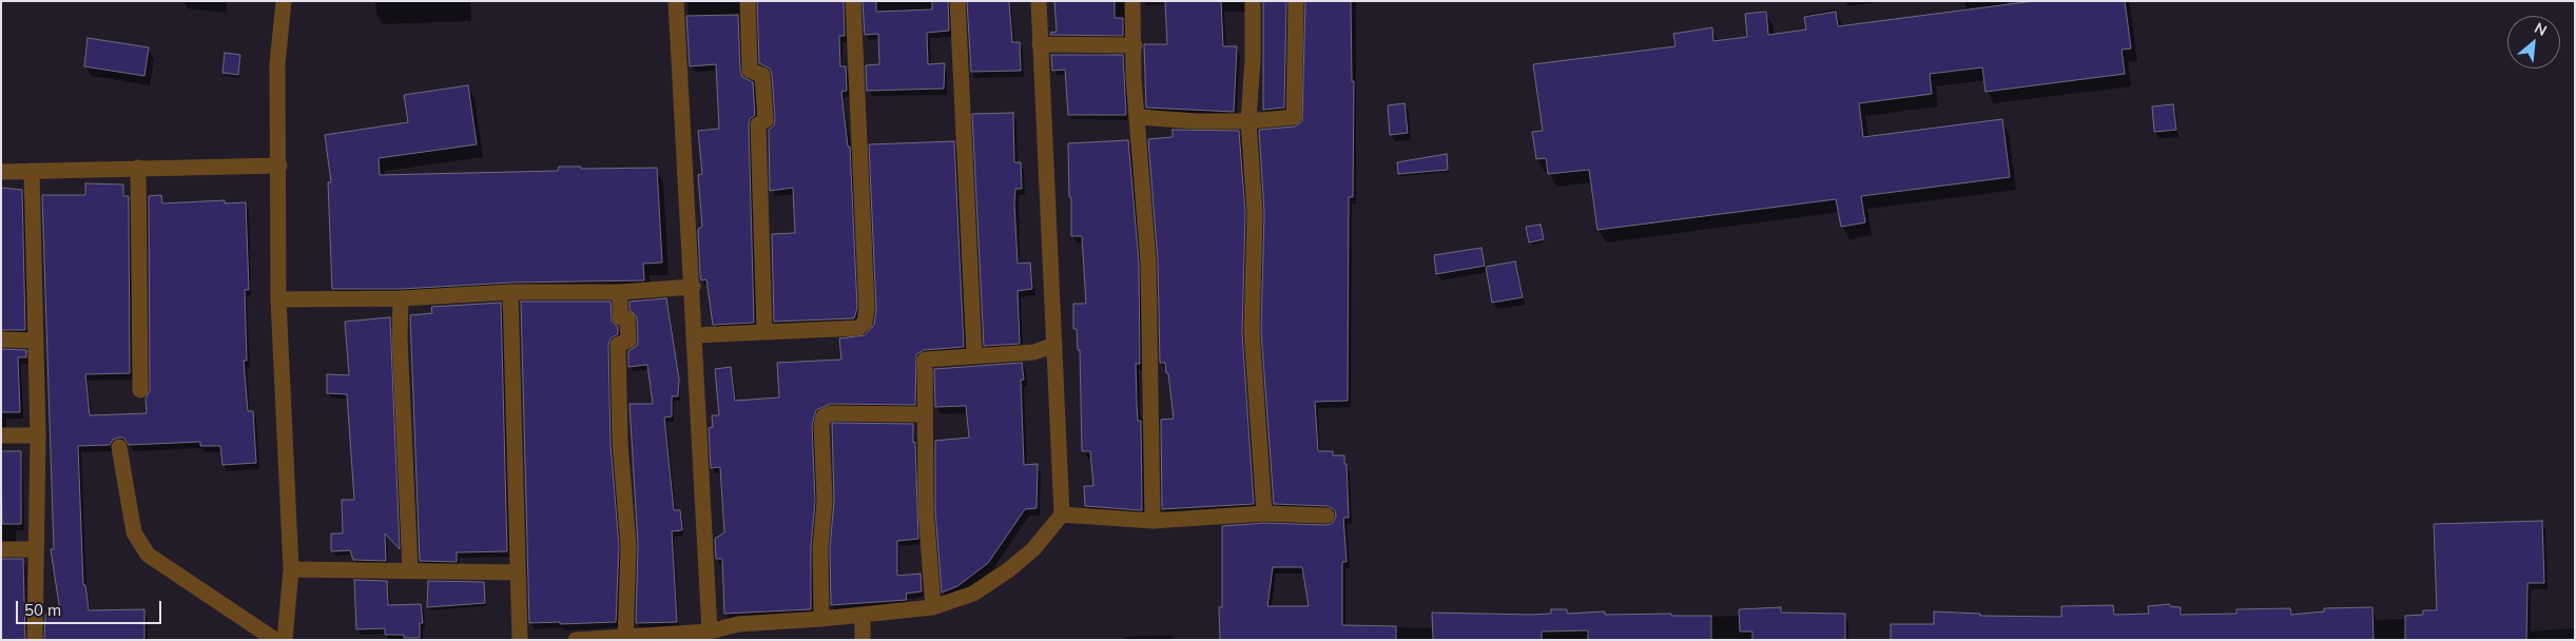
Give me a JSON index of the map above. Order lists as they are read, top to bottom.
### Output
{
  "scale_bar": "50 m",
  "north": "top right"
}
